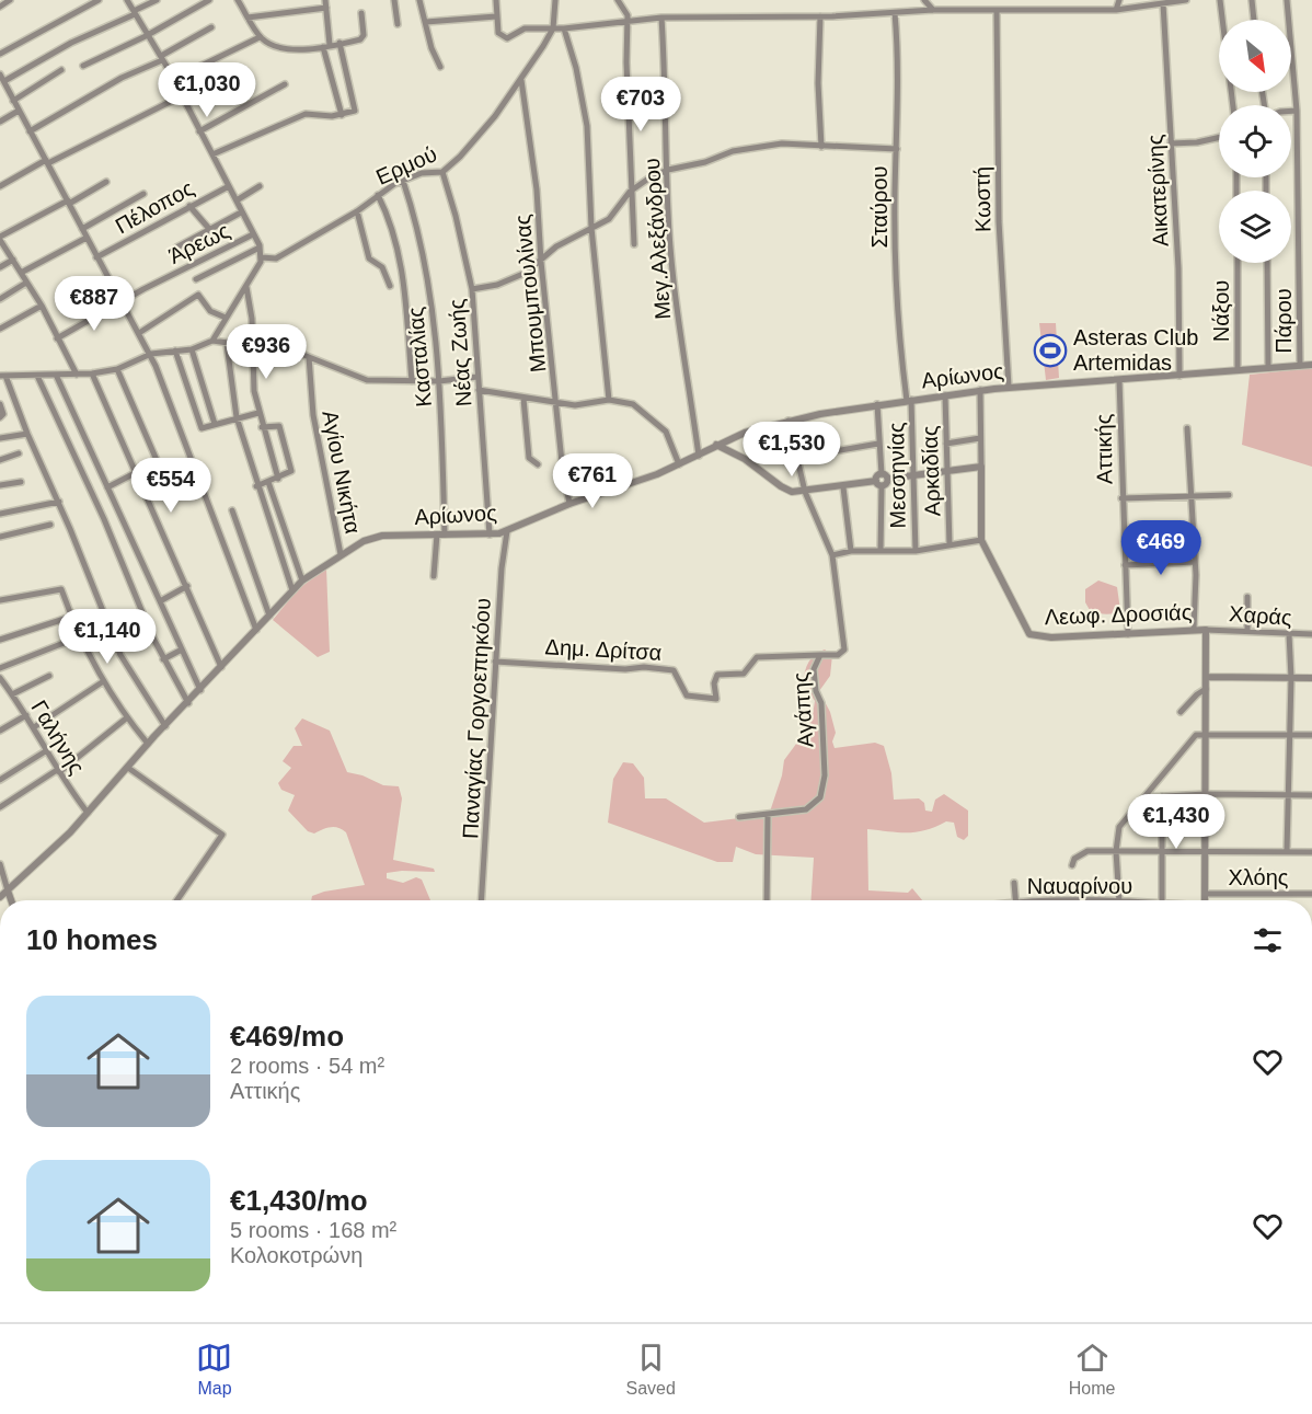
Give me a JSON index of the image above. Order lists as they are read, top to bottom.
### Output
{
  "streets": {
    "street": [
      "Ερμού",
      "Αικατερίνης",
      "Κωστή",
      "Πέλοπος",
      "Σταύρου",
      "Μεγ.Αλεξάνδρου",
      "Άρεως",
      "Μπουμπουλίνας",
      "Νάξου",
      "Πάρου",
      "Νέας Ζωής",
      "Κασταλίας",
      "Αρίωνος",
      "Αττικής",
      "Αρκαδίας",
      "Αγίου Νικήτα",
      "Μεσσηνίας",
      "Λεωφ. Δροσιάς",
      "Χαράς",
      "Δημ. Δρίτσα",
      "Αγάπης",
      "Παναγίας Γοργοεπηκόου",
      "Γαλήνης",
      "Χλόης"
    ]
  },
  "crossings": [
    ["Ερμού", "Μπουμπουλίνας"],
    ["Ερμού", "Νέας Ζωής"],
    ["Ερμού", "Κασταλίας"],
    ["Αικατερίνης", "Αρίωνος"],
    ["Κωστή", "Αρίωνος"],
    ["Σταύρου", "Αρίωνος"],
    ["Σταύρου", "Μεσσηνίας"],
    ["Μεγ.Αλεξάνδρου", "Αρίωνος"],
    ["Μπουμπουλίνας", "Αρίωνος"],
    ["Νάξου", "Αρίωνος"],
    ["Πάρου", "Αρίωνος"],
    ["Νέας Ζωής", "Αρίωνος"],
    ["Κασταλίας", "Αρίωνος"],
    ["Αρίωνος", "Αττικής"],
    ["Αρίωνος", "Αρκαδίας"],
    ["Αρίωνος", "Αγίου Νικήτα"],
    ["Αρίωνος", "Μεσσηνίας"],
    ["Αρίωνος", "Παναγίας Γοργοεπηκόου"],
    ["Αρίωνος", "Γαλήνης"],
    ["Αττικής", "Λεωφ. Δροσιάς"],
    ["Λεωφ. Δροσιάς", "Χαράς"],
    ["Δημ. Δρίτσα", "Αγάπης"],
    ["Δημ. Δρίτσα", "Παναγίας Γοργοεπηκόου"]
  ],
  "places": {
    "sports": ["Asteras Club Artemidas"]
  },
  "north": "bottom right",
  "page": {
    "price": [
      "€1,030",
      "€703",
      "€887",
      "€936",
      "€1,530",
      "€761",
      "€554",
      "€469",
      "€1,140",
      "€1,430"
    ],
    "heading": "10 homes",
    "list": [
      {
        "name": "€469/mo",
        "note": "2 rooms · 54 m² · Αττικής"
      },
      {
        "name": "€1,430/mo",
        "note": "5 rooms · 168 m² · Κολοκοτρώνη"
      }
    ],
    "tabs": ["Map", "Saved", "Home"]
  }
}
